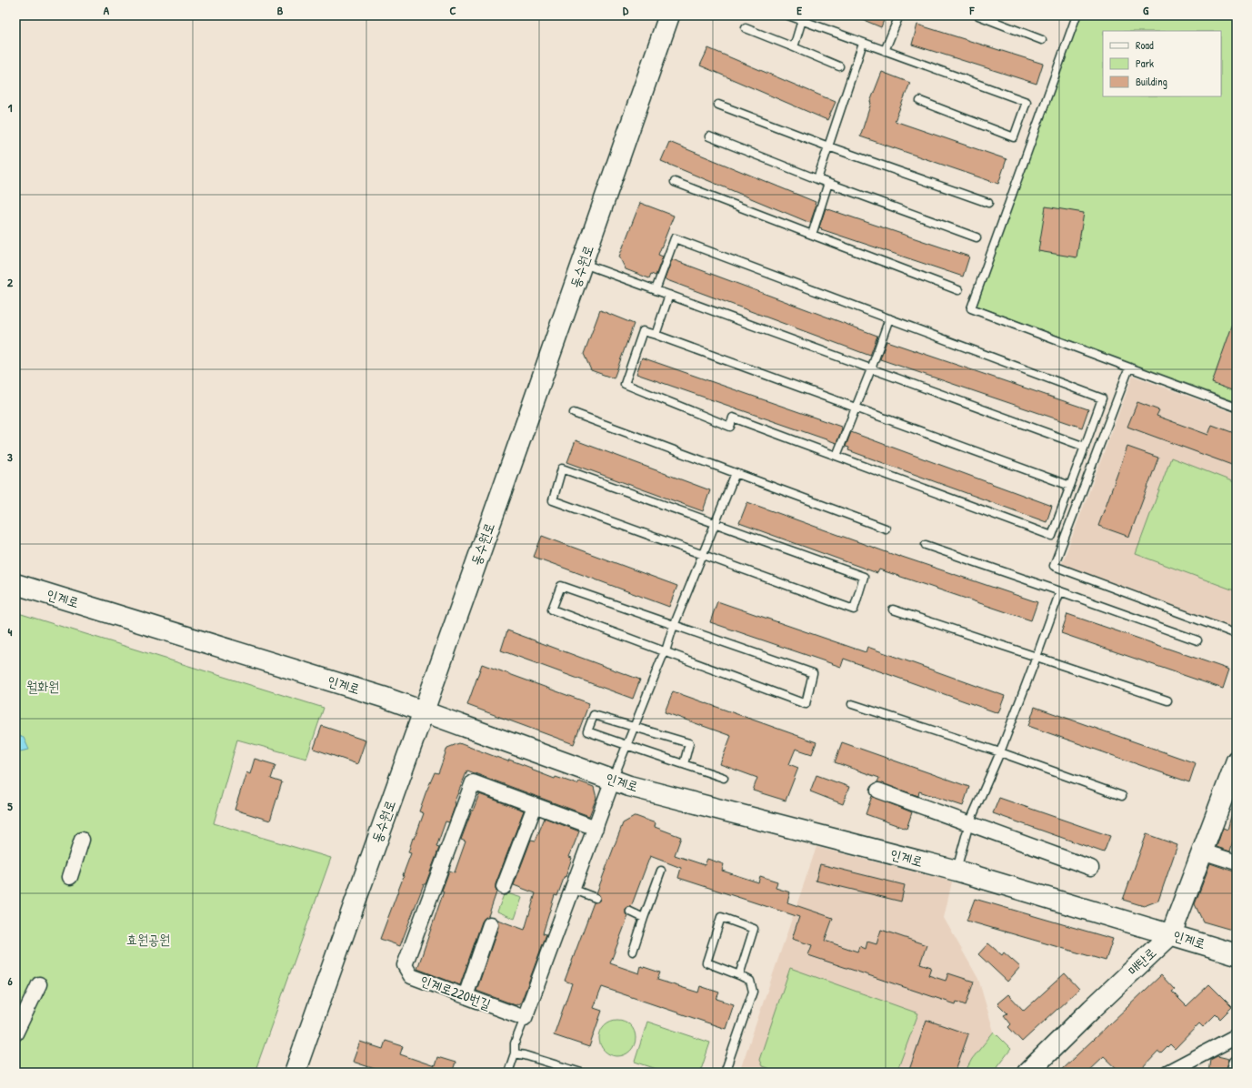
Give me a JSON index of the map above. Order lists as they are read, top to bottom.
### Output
{
  "streets": {
    "street": [
      "동수원로",
      "인계로",
      "매탄로",
      "인계로220번길"
    ]
  },
  "crossings": [
    ["동수원로", "인계로"],
    ["인계로", "매탄로"]
  ],
  "parks": ["월화원", "효원공원"],
  "legend": ["Road", "Park", "Building"],
  "grid": {
    "columns": [
      "A",
      "B",
      "C",
      "D",
      "E",
      "F",
      "G"
    ],
    "rows": [
      "1",
      "2",
      "3",
      "4",
      "5",
      "6"
    ]
  }
}
